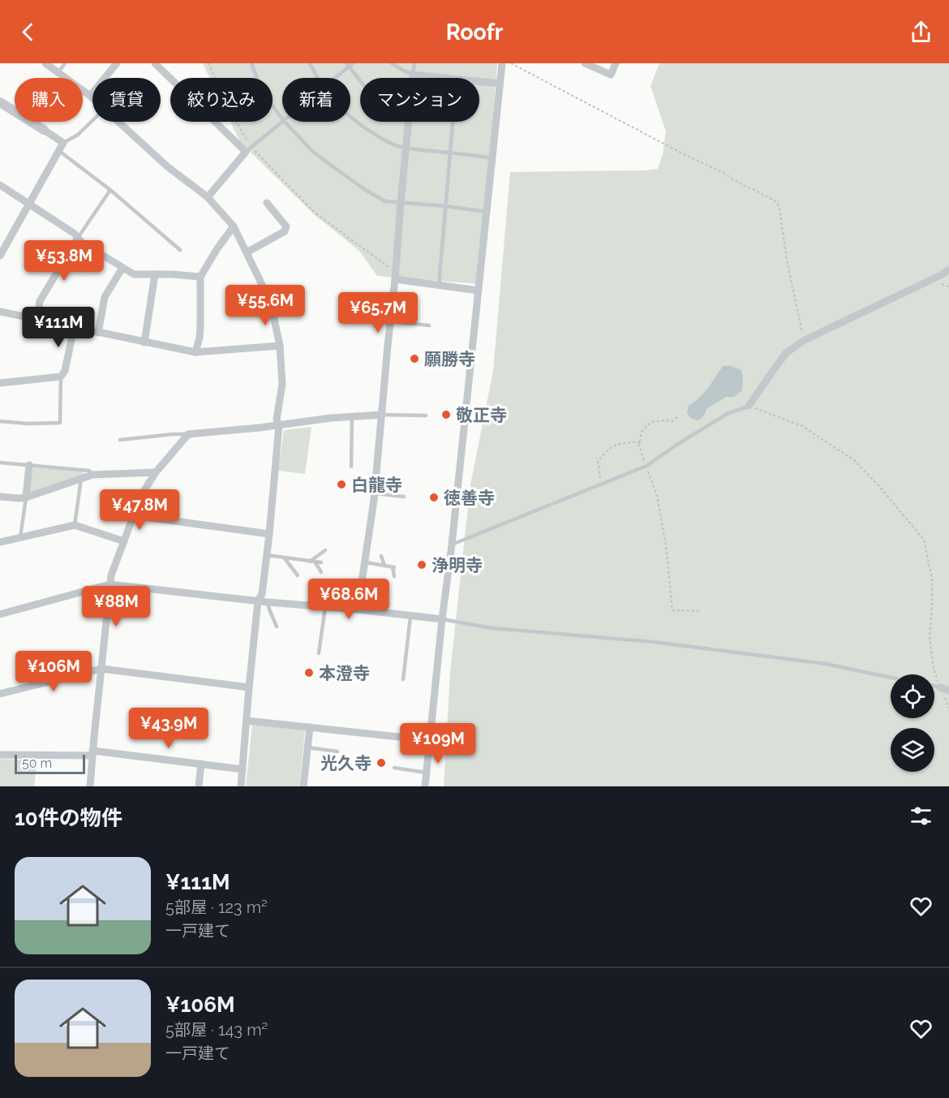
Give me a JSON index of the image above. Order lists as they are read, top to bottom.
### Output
{
  "places": [
    "願勝寺",
    "敬正寺",
    "白龍寺",
    "徳善寺",
    "浄明寺",
    "本澄寺",
    "光久寺"
  ],
  "scale_bar": "50 m",
  "page": {
    "header": "Roofr",
    "chip": [
      "購入",
      "賃貸",
      "絞り込み",
      "新着",
      "マンション"
    ],
    "price": [
      "¥53.8M",
      "¥55.6M",
      "¥65.7M",
      "¥111M",
      "¥47.8M",
      "¥68.6M",
      "¥88M",
      "¥106M",
      "¥43.9M",
      "¥109M"
    ],
    "scale": "50 m",
    "heading": "10件の物件",
    "list": [
      {
        "name": "¥111M",
        "note": "5部屋 · 123 m² · 一戸建て"
      },
      {
        "name": "¥106M",
        "note": "5部屋 · 143 m² · 一戸建て"
      }
    ]
  }
}
